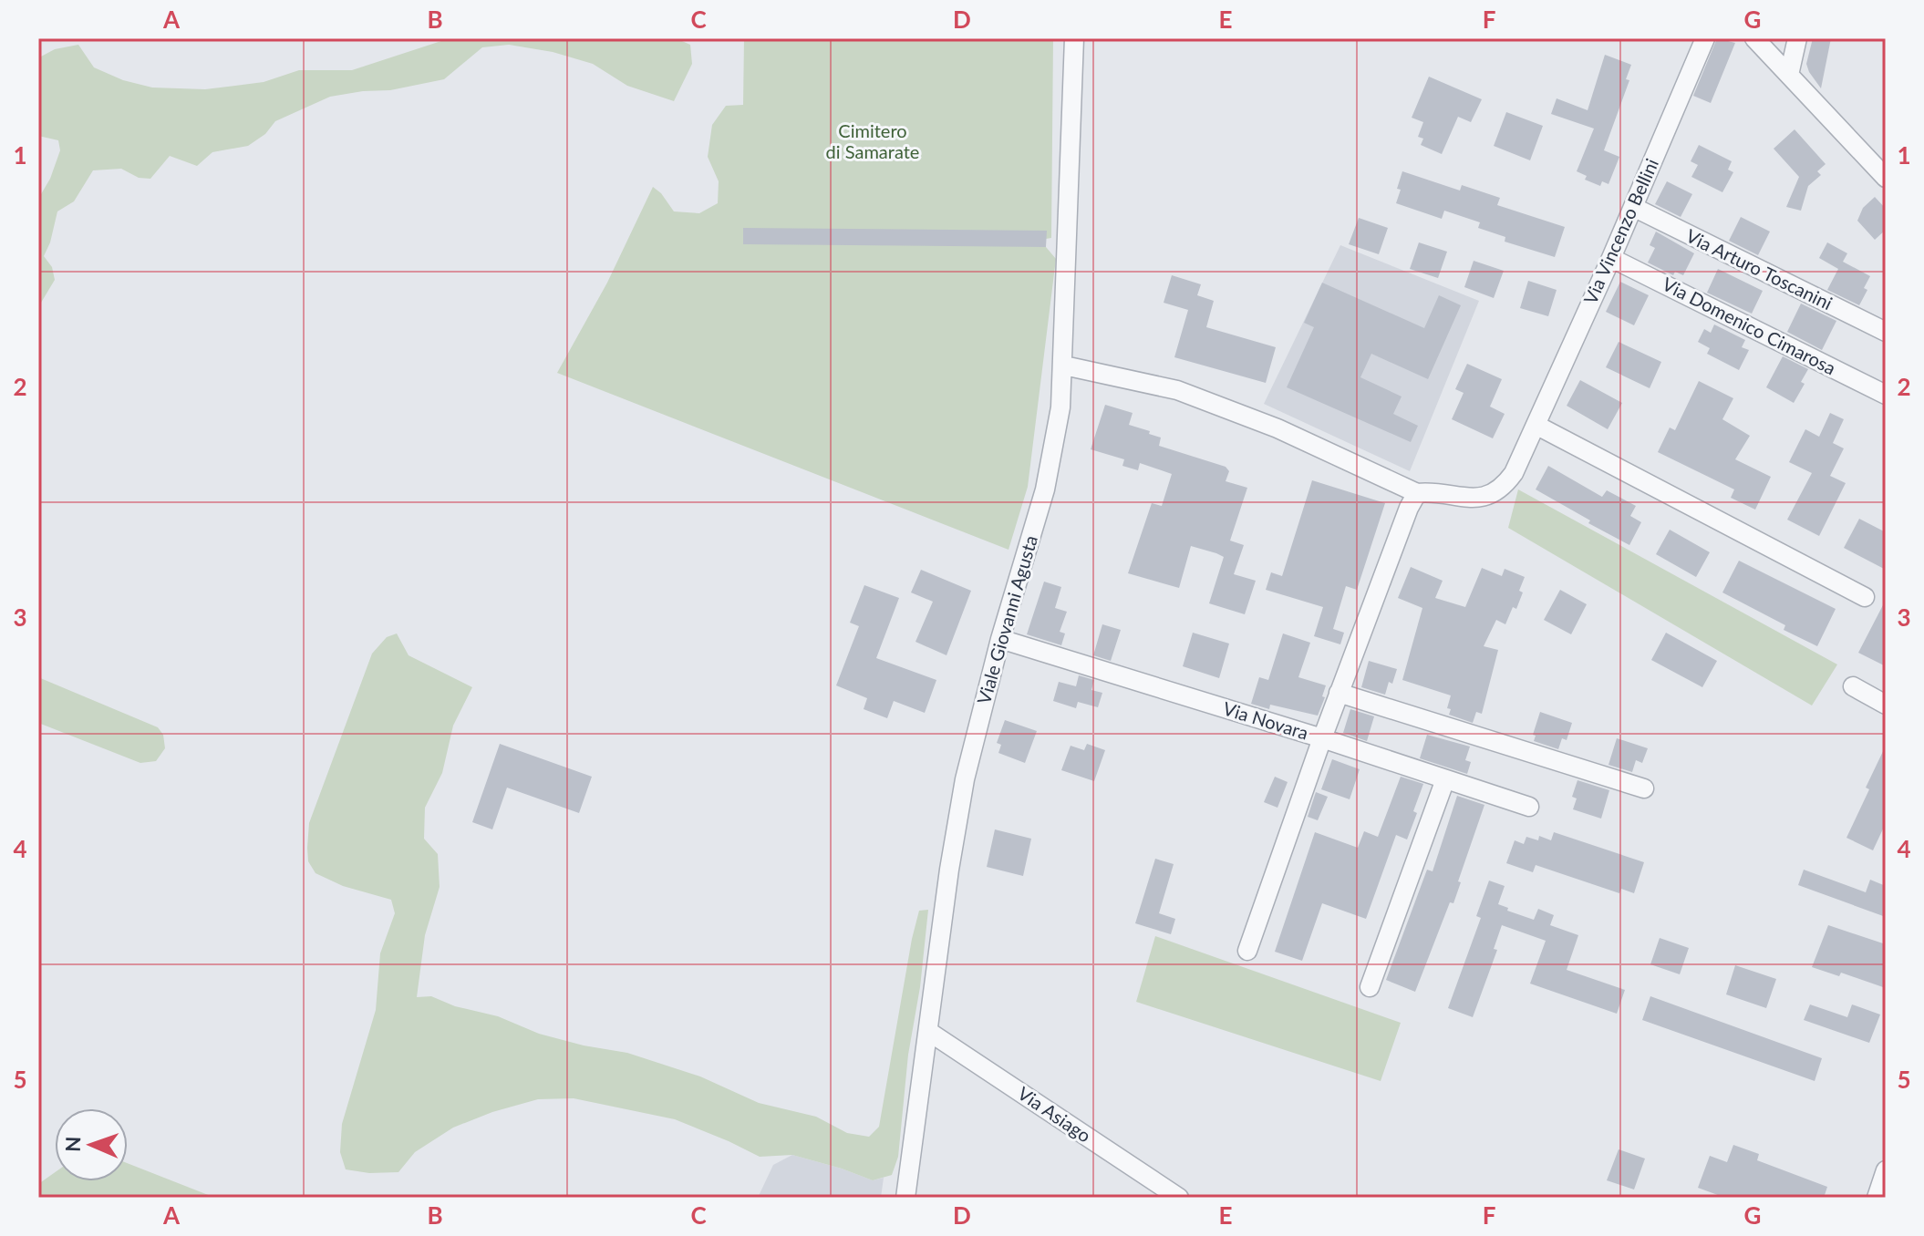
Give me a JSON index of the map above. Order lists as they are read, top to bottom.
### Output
{
  "streets": {
    "street": [
      "Via Vincenzo Bellini",
      "Via Arturo Toscanini",
      "Via Domenico Cimarosa",
      "Viale Giovanni Agusta",
      "Via Novara",
      "Via Asiago"
    ]
  },
  "crossings": [
    ["Via Vincenzo Bellini", "Via Arturo Toscanini"],
    ["Via Vincenzo Bellini", "Via Domenico Cimarosa"],
    ["Via Vincenzo Bellini", "Viale Giovanni Agusta"],
    ["Viale Giovanni Agusta", "Via Novara"],
    ["Viale Giovanni Agusta", "Via Asiago"]
  ],
  "parks": ["Cimitero di Samarate"],
  "north": "left",
  "grid": {
    "columns": [
      "A",
      "B",
      "C",
      "D",
      "E",
      "F",
      "G"
    ],
    "rows": [
      "1",
      "2",
      "3",
      "4",
      "5"
    ]
  }
}
